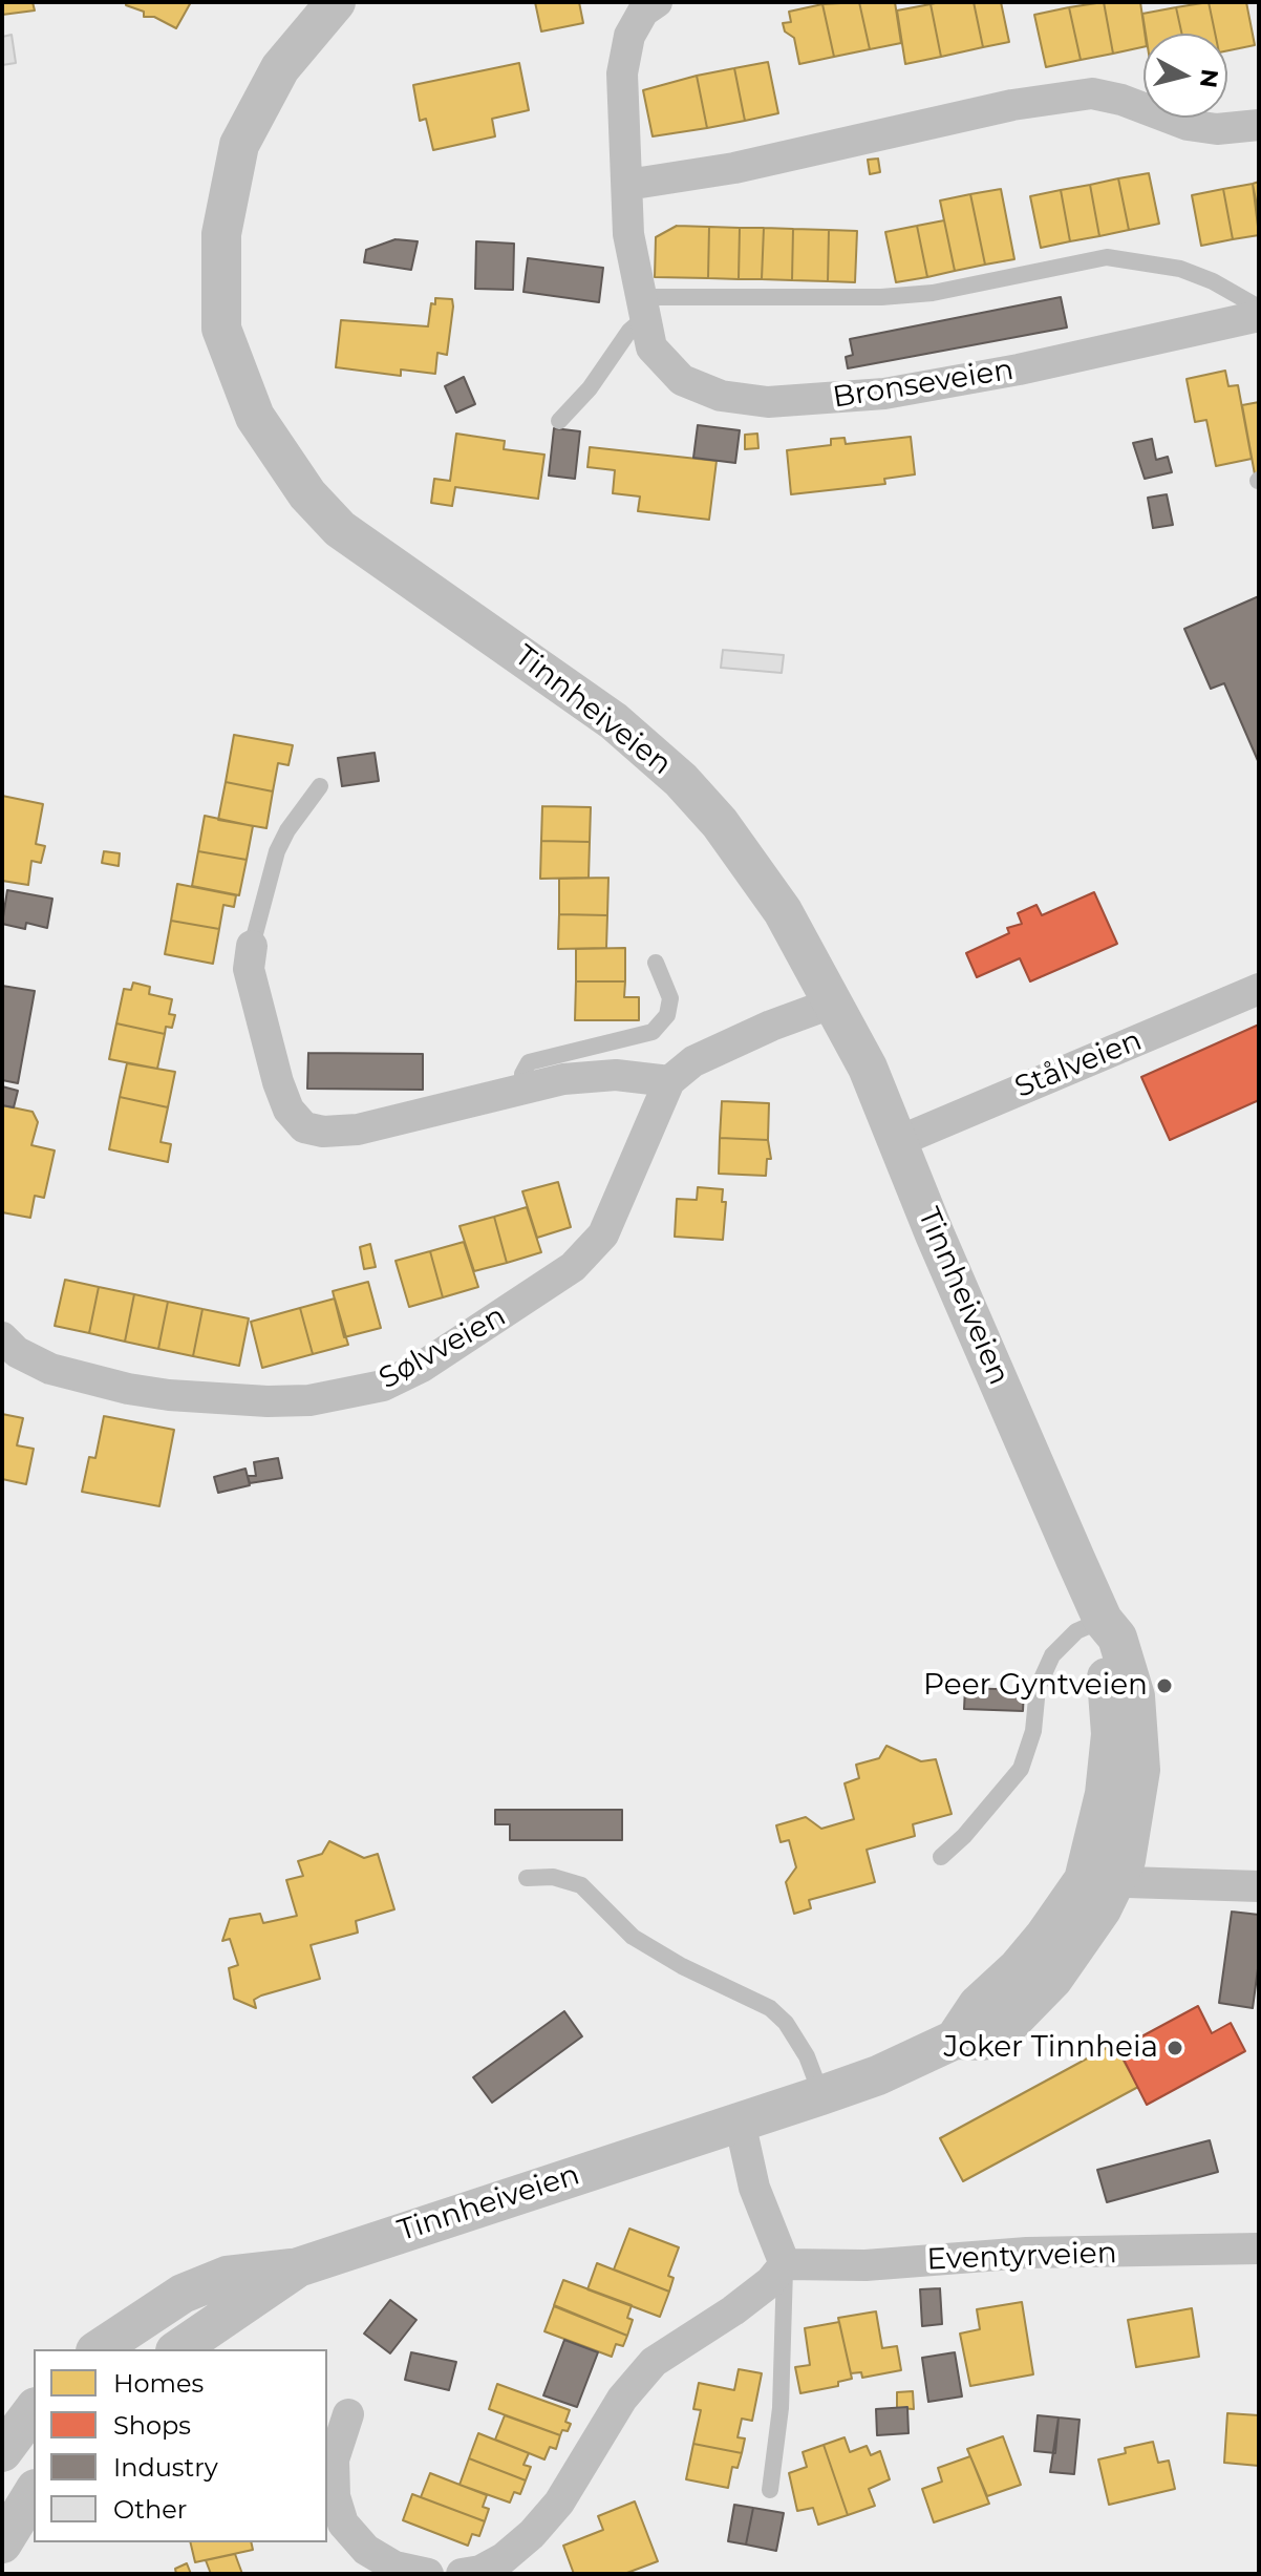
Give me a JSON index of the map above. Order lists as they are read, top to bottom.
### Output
{
  "streets": {
    "street": [
      "Bronseveien",
      "Tinnheiveien",
      "Stålveien",
      "Sølvveien",
      "Eventyrveien"
    ]
  },
  "crossings": [
    ["Tinnheiveien", "Stålveien"]
  ],
  "places": ["Peer Gyntveien", "Joker Tinnheia"],
  "legend": [
    "Homes",
    "Shops",
    "Industry",
    "Other"
  ],
  "north": "right"
}
